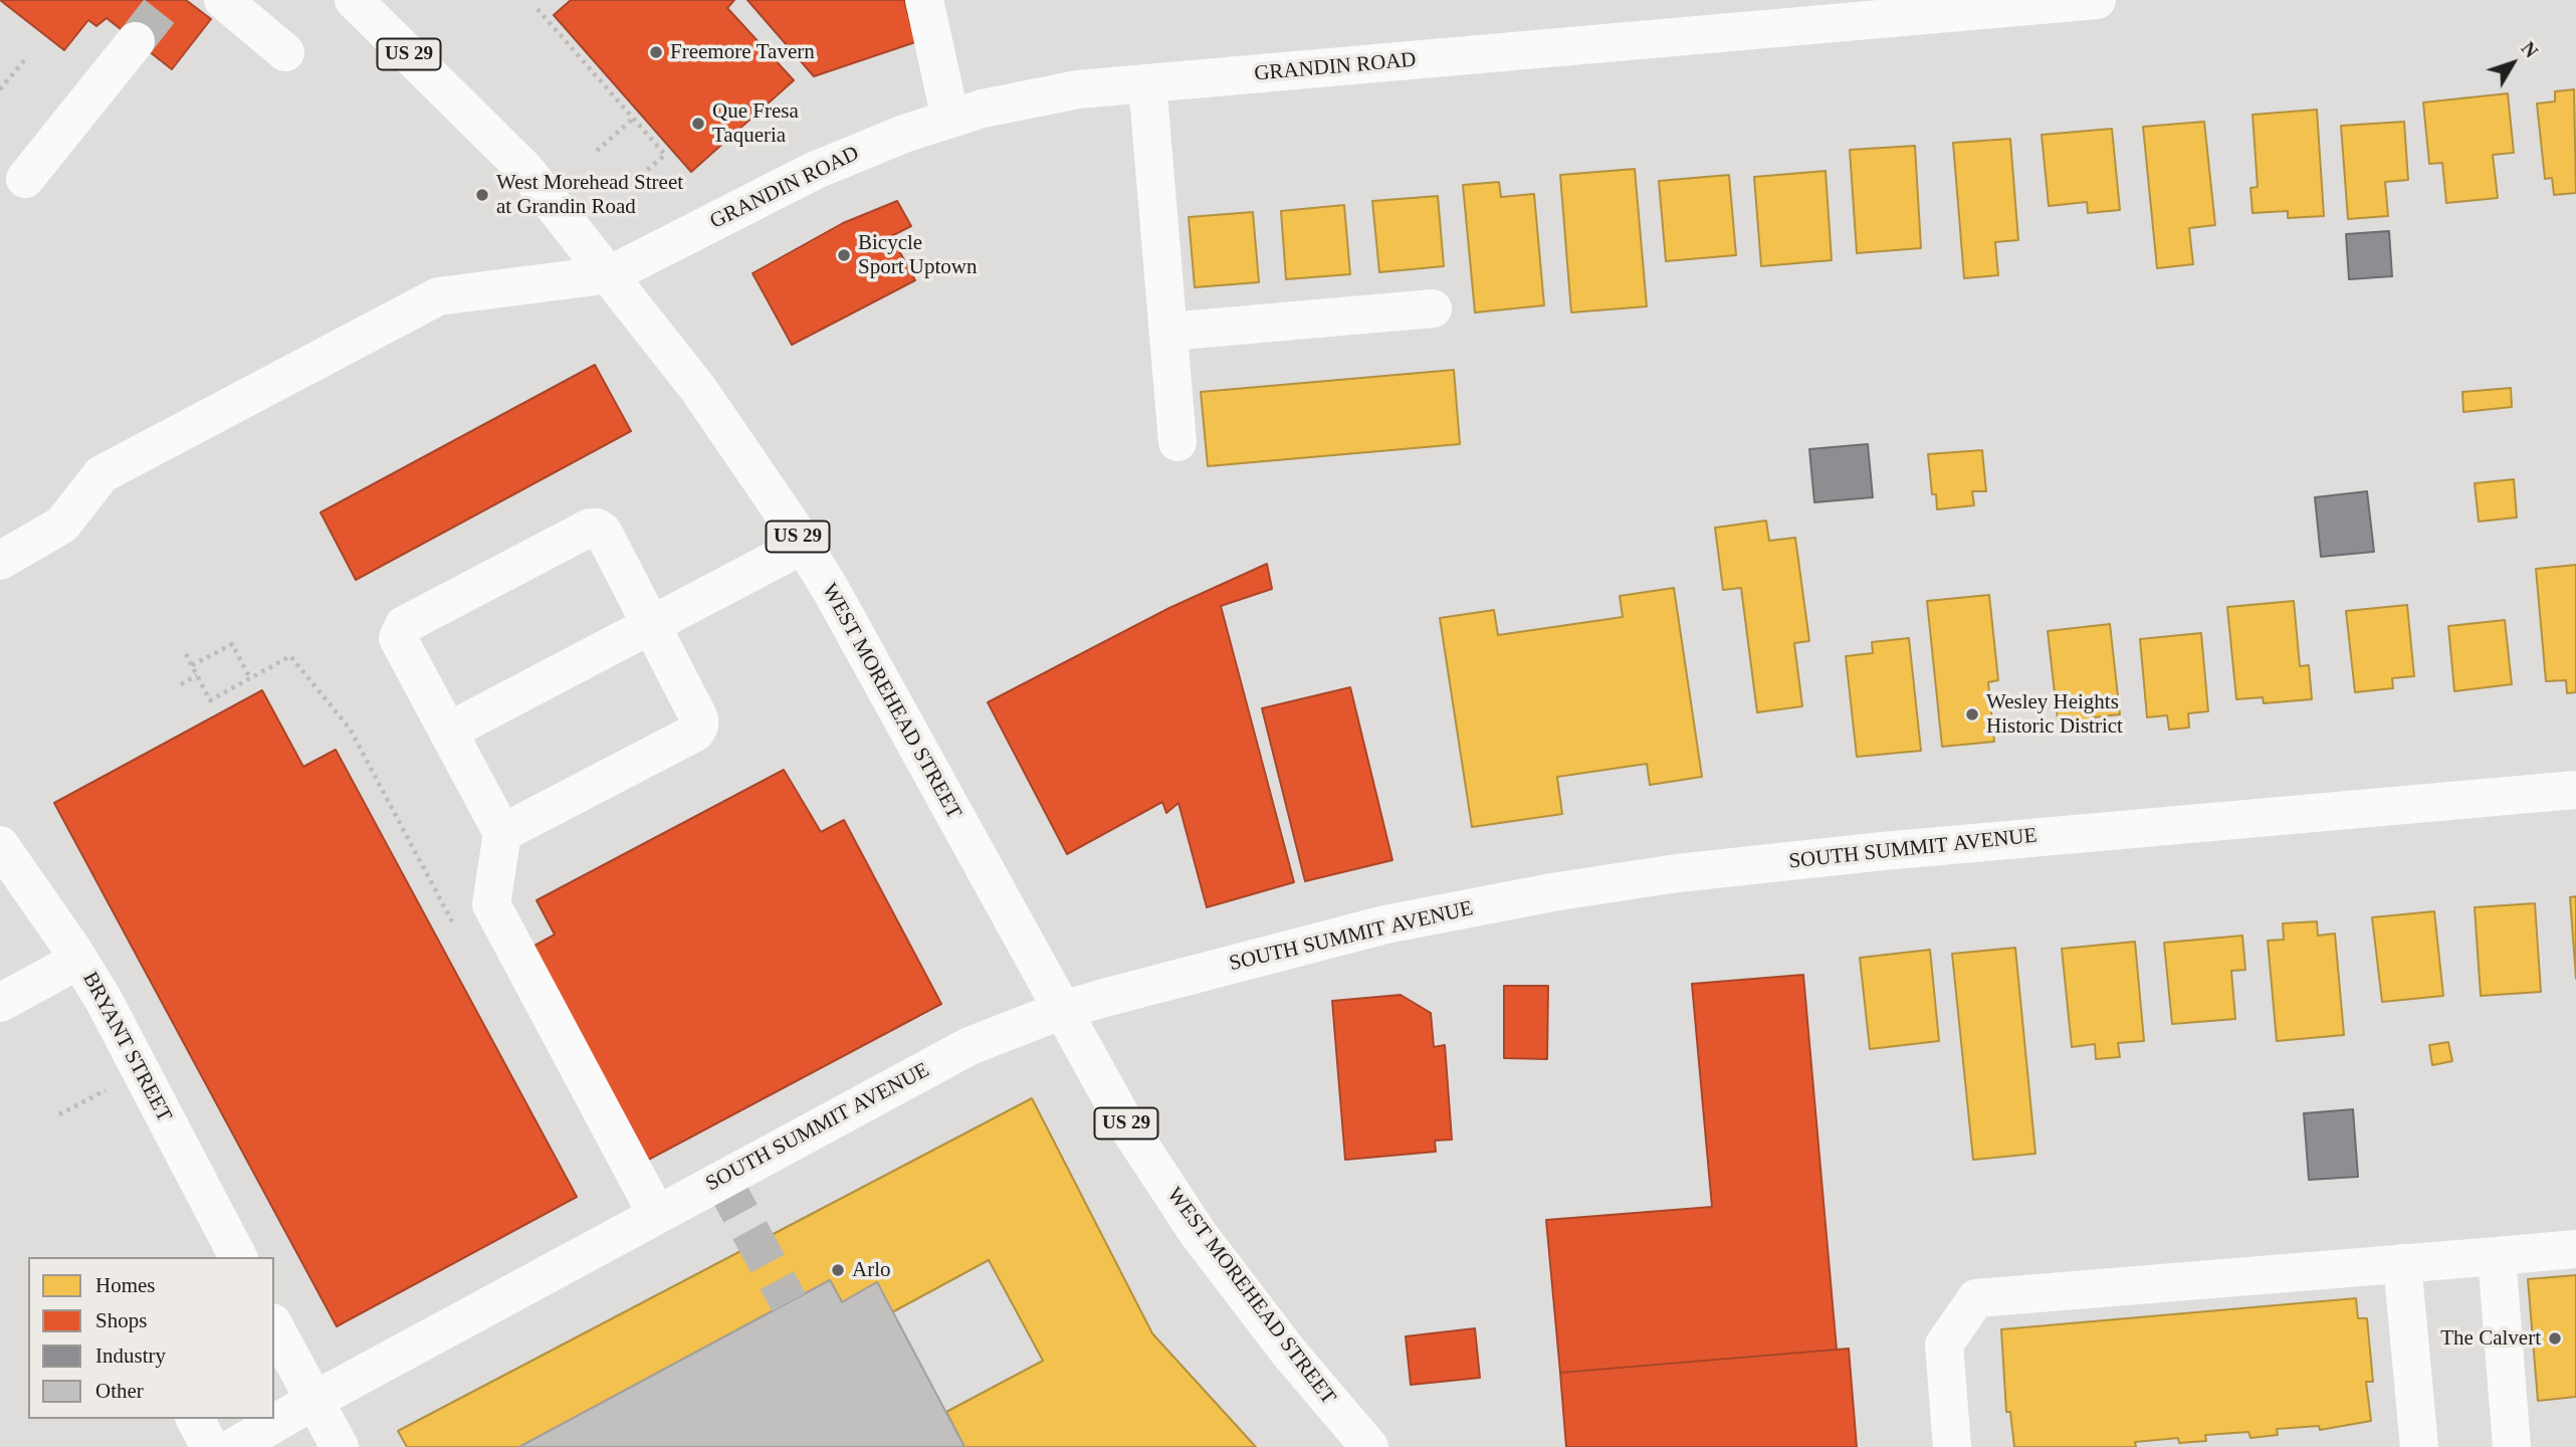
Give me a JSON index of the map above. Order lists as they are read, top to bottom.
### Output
{
  "streets": {
    "street": [
      "US 29",
      "GRANDIN ROAD",
      "WEST MOREHEAD STREET",
      "SOUTH SUMMIT AVENUE",
      "BRYANT STREET"
    ]
  },
  "crossings": [
    ["GRANDIN ROAD", "WEST MOREHEAD STREET"],
    ["WEST MOREHEAD STREET", "SOUTH SUMMIT AVENUE"]
  ],
  "places": [
    "Freemore Tavern",
    "Que Fresa Taqueria",
    "West Morehead Street at Grandin Road",
    "Bicycle Sport Uptown",
    "Wesley Heights Historic District",
    "Arlo",
    "The Calvert"
  ],
  "legend": [
    "Homes",
    "Shops",
    "Industry",
    "Other"
  ],
  "north": "top right"
}
